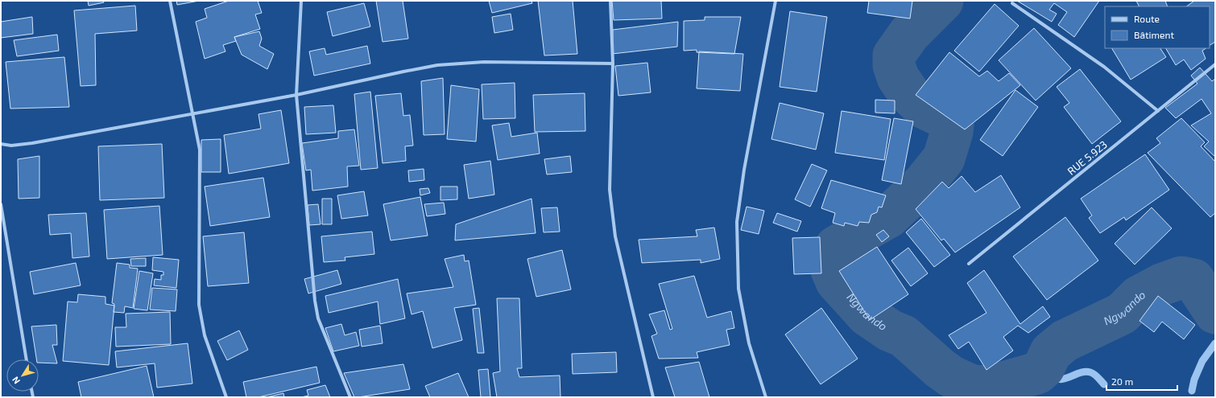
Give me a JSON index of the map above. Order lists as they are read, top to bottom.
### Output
{
  "streets": {
    "street": ["RUE 5.923"]
  },
  "water": ["Ngwando"],
  "legend": ["Route", "Bâtiment"],
  "scale_bar": "20 m",
  "north": "bottom left"
}
